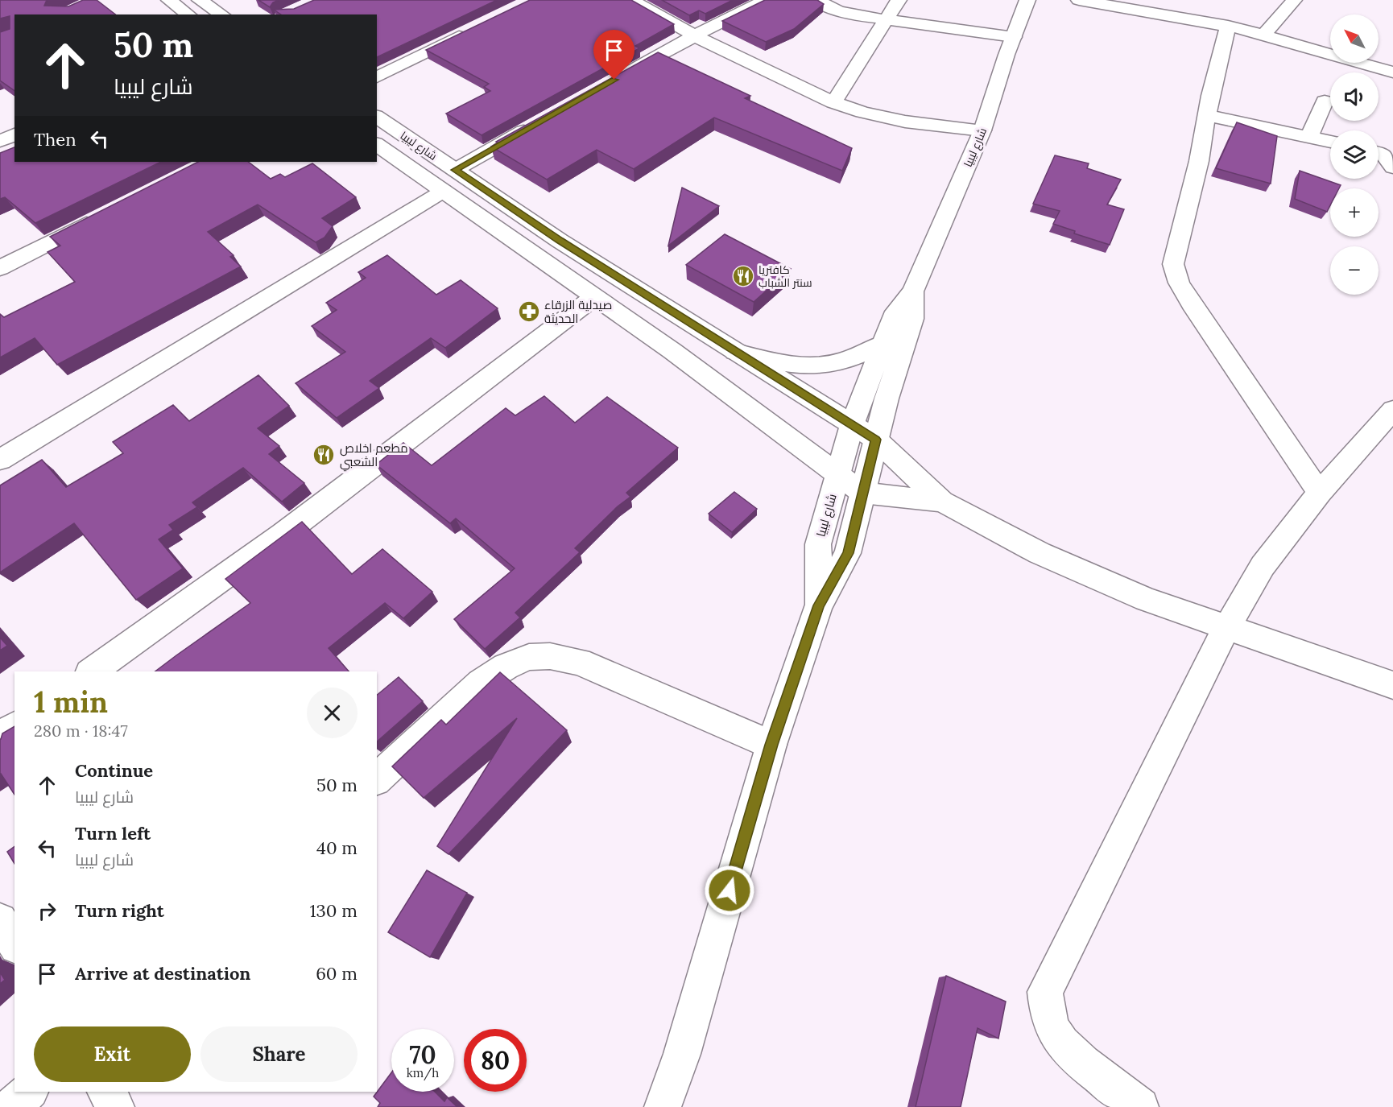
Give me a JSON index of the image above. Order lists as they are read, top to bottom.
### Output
{
  "streets": {
    "main road": ["شارع ليبيا"]
  },
  "places": {
    "restaurant": ["كافتريا سنتر الشباب", "مطعم اخلاص الشعبي"],
    "pharmacy": ["صيدلية الزرقاء الحديثة"]
  },
  "north": "top left",
  "page": {
    "map_buttons": ["+", "−"],
    "turn": ["50 m", "شارع ليبيا"],
    "then": "Then",
    "heading": ["1 min", "280 m · 18:47"],
    "list": [
      {
        "name": "Continue",
        "note": "شارع ليبيا",
        "value": "50 m"
      },
      {
        "name": "Turn left",
        "note": "شارع ليبيا",
        "value": "40 m"
      },
      {
        "name": "Turn right",
        "value": "130 m"
      },
      {
        "name": "Arrive at destination",
        "value": "60 m"
      }
    ],
    "buttons": ["Exit", "Share"],
    "speed": "70 km/h",
    "limit": "80"
  }
}
